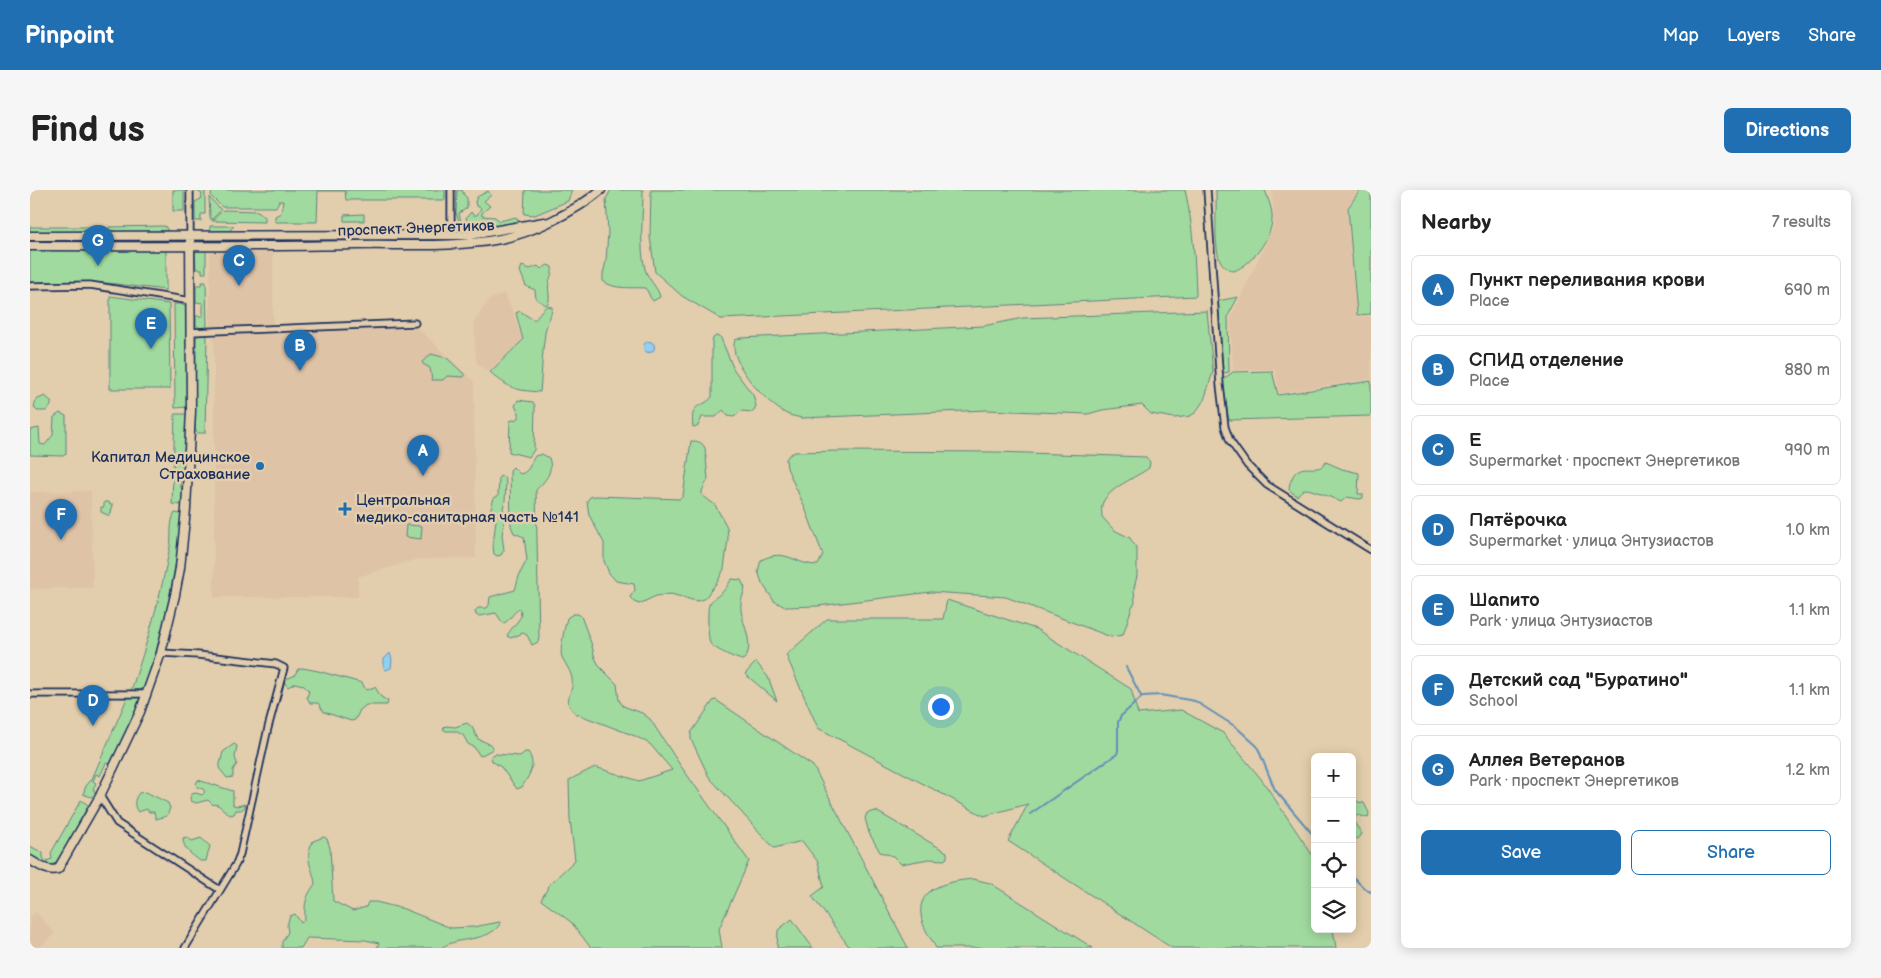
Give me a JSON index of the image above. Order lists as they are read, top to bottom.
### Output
{
  "streets": {
    "main road": ["проспект Энергетиков"]
  },
  "places": {
    "other": ["Капитал Медицинское Страхование"],
    "health": ["Центральная медико-санитарная часть №141"]
  },
  "page": {
    "header": "Pinpoint",
    "nav": ["Map", "Layers", "Share"],
    "buttons": [
      "Directions",
      ["Save", "Share"]
    ],
    "title": "Find us",
    "heading": ["Nearby", "7 results"],
    "pins": [
      "G",
      "C",
      "E",
      "B",
      "A",
      "F",
      "D"
    ],
    "list": [
      {
        "mark": "A",
        "name": "Пункт переливания крови",
        "note": "Place",
        "value": "690 m"
      },
      {
        "mark": "B",
        "name": "СПИД отделение",
        "note": "Place",
        "value": "880 m"
      },
      {
        "mark": "C",
        "name": "Е",
        "note": "Supermarket · проспект Энергетиков",
        "value": "990 m"
      },
      {
        "mark": "D",
        "name": "Пятёрочка",
        "note": "Supermarket · улица Энтузиастов",
        "value": "1.0 km"
      },
      {
        "mark": "E",
        "name": "Шапито",
        "note": "Park · улица Энтузиастов",
        "value": "1.1 km"
      },
      {
        "mark": "F",
        "name": "Детский сад \"Буратино\"",
        "note": "School",
        "value": "1.1 km"
      },
      {
        "mark": "G",
        "name": "Аллея Ветеранов",
        "note": "Park · проспект Энергетиков",
        "value": "1.2 km"
      }
    ],
    "map_buttons": ["+", "−"]
  }
}
